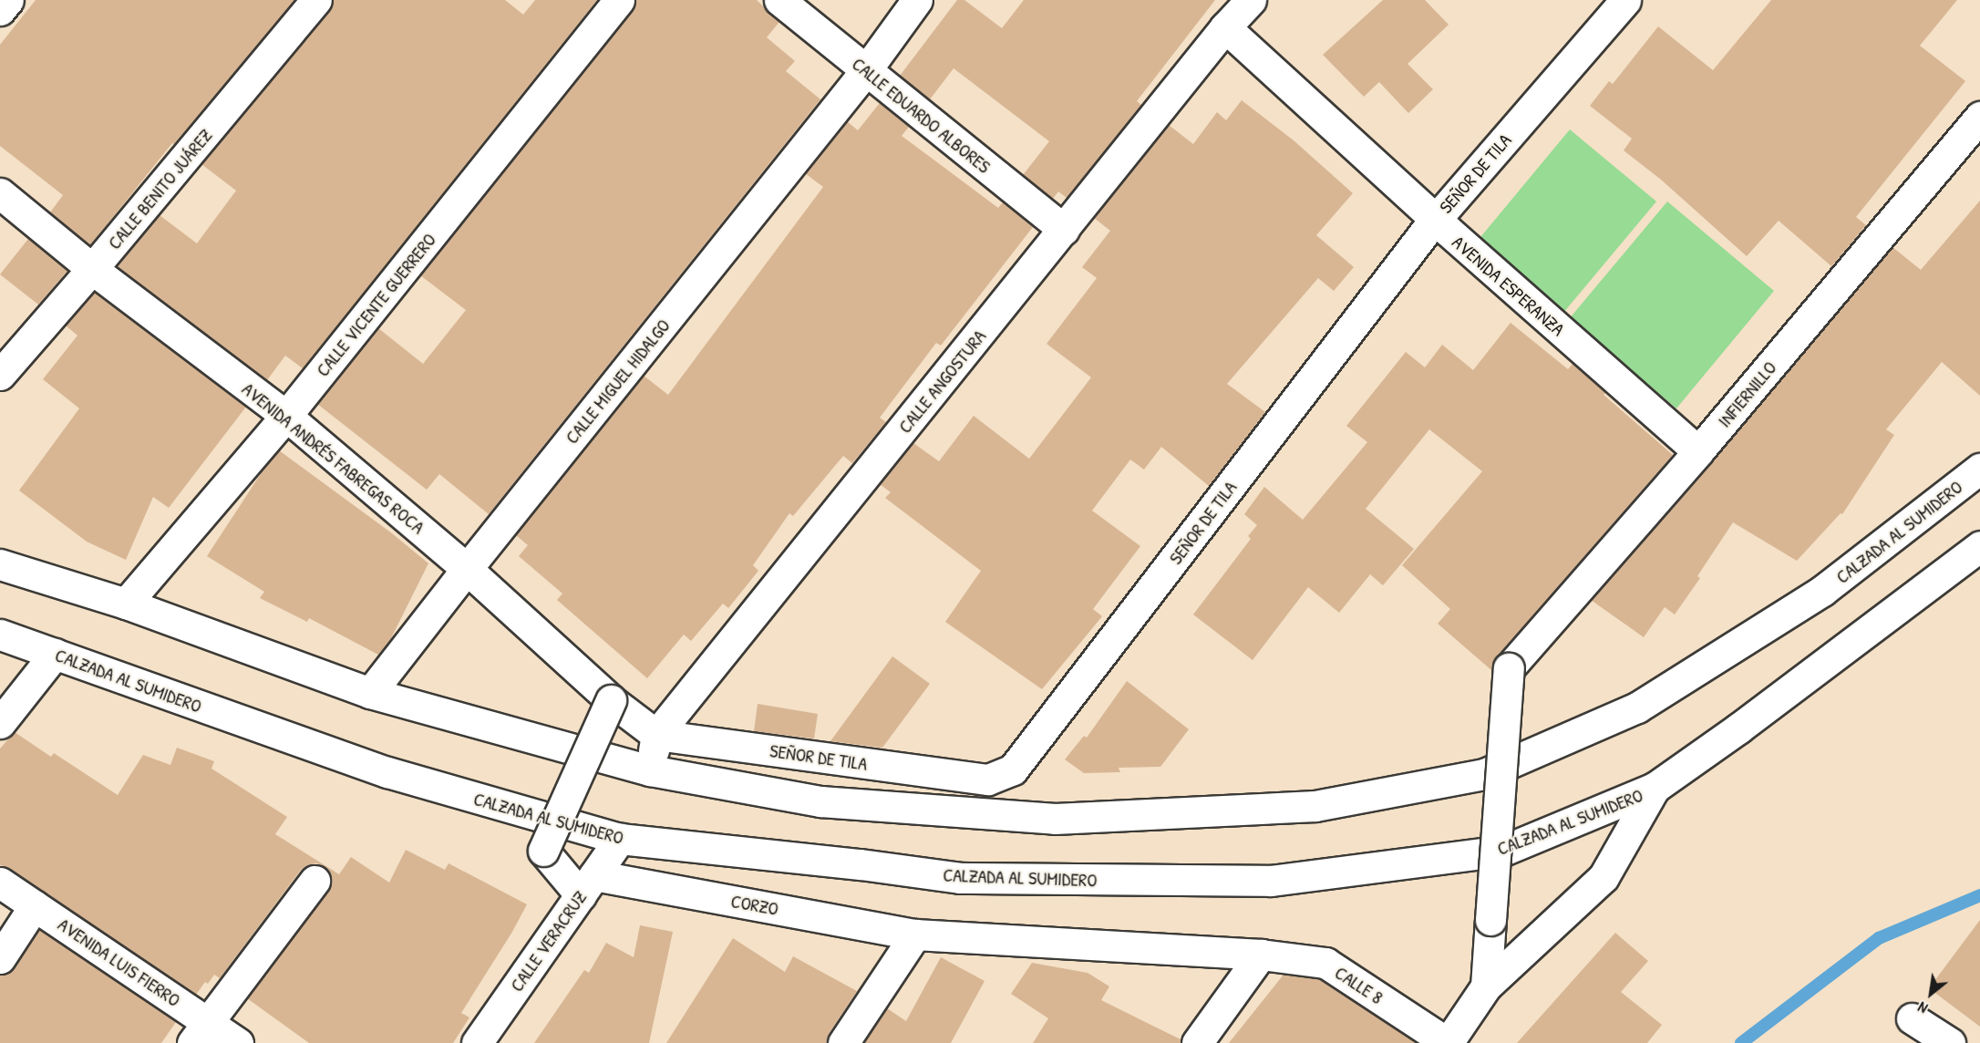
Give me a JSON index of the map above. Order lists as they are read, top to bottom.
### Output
{
  "streets": {
    "street": [
      "CALLE EDUARDO ALBORES",
      "SEÑOR DE TILA",
      "CALLE BENITO JUÁREZ",
      "AVENIDA ESPERANZA",
      "CALLE VICENTE GUERRERO",
      "CALLE MIGUEL HIDALGO",
      "CALLE ANGOSTURA",
      "INFIERNILLO",
      "AVENIDA ANDRÉS FABREGAS ROCA",
      "CALZADA AL SUMIDERO",
      "CORZO",
      "CALLE VERACRUZ",
      "AVENIDA LUIS FIERRO",
      "CALLE 8"
    ]
  },
  "crossings": [
    ["CALLE EDUARDO ALBORES", "CALLE MIGUEL HIDALGO"],
    ["CALLE EDUARDO ALBORES", "CALLE ANGOSTURA"],
    ["SEÑOR DE TILA", "AVENIDA ESPERANZA"],
    ["SEÑOR DE TILA", "CALLE ANGOSTURA"],
    ["SEÑOR DE TILA", "AVENIDA ANDRÉS FABREGAS ROCA"],
    ["CALLE BENITO JUÁREZ", "AVENIDA ANDRÉS FABREGAS ROCA"],
    ["AVENIDA ESPERANZA", "CALLE ANGOSTURA"],
    ["AVENIDA ESPERANZA", "INFIERNILLO"],
    ["CALLE VICENTE GUERRERO", "AVENIDA ANDRÉS FABREGAS ROCA"],
    ["CALLE VICENTE GUERRERO", "CALZADA AL SUMIDERO"],
    ["CALLE MIGUEL HIDALGO", "AVENIDA ANDRÉS FABREGAS ROCA"],
    ["CALLE MIGUEL HIDALGO", "CALZADA AL SUMIDERO"],
    ["CALLE ANGOSTURA", "AVENIDA ANDRÉS FABREGAS ROCA"],
    ["CALLE ANGOSTURA", "CALZADA AL SUMIDERO"],
    ["CALZADA AL SUMIDERO", "CALLE VERACRUZ"],
    ["CORZO", "CALLE VERACRUZ"],
    ["CORZO", "CALLE 8"]
  ],
  "north": "bottom left"
}
